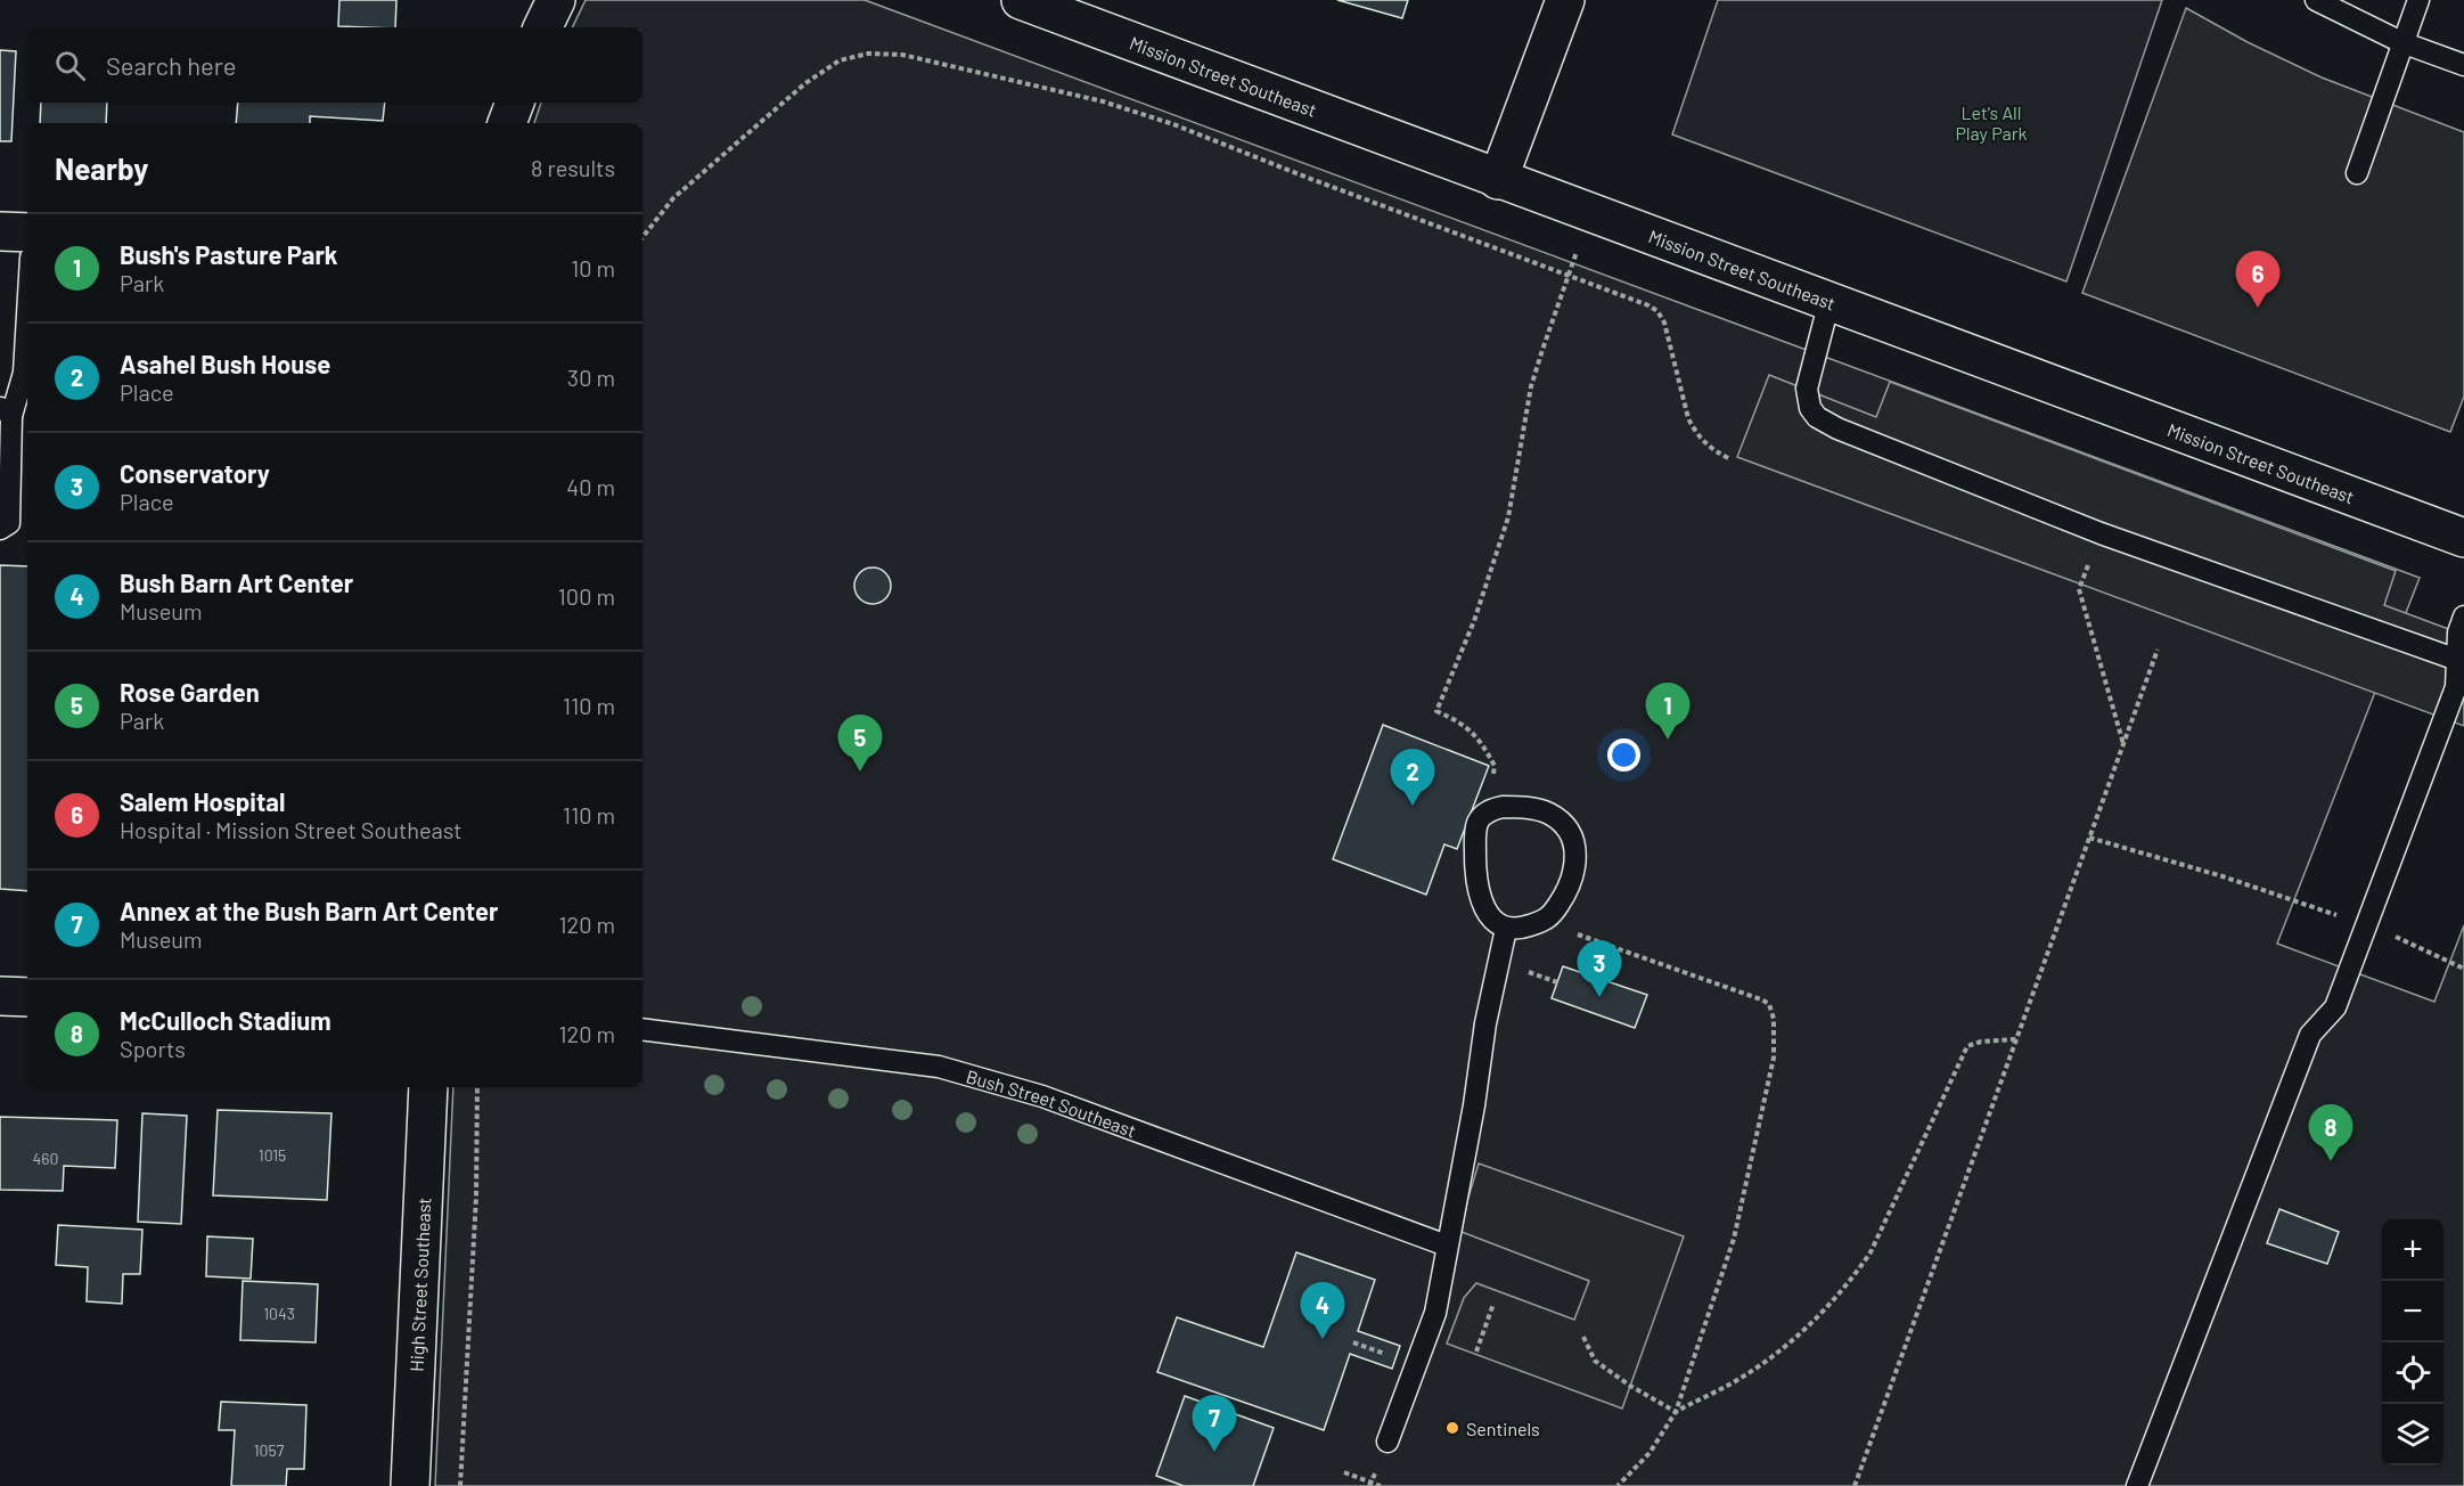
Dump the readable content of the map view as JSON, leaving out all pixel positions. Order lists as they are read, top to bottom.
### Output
{
  "streets": {
    "main road": ["Mission Street Southeast", "High Street Southeast"],
    "lane": ["Bush Street Southeast"]
  },
  "parks": ["Let's All Play Park"],
  "places": ["Sentinels"],
  "house_numbers": [
    "1015",
    "460",
    "1043",
    "1057"
  ],
  "page": {
    "search": "Search here",
    "heading": ["Nearby", "8 results"],
    "list": [
      {
        "mark": "1",
        "name": "Bush's Pasture Park",
        "note": "Park",
        "value": "10 m"
      },
      {
        "mark": "2",
        "name": "Asahel Bush House",
        "note": "Place",
        "value": "30 m"
      },
      {
        "mark": "3",
        "name": "Conservatory",
        "note": "Place",
        "value": "40 m"
      },
      {
        "mark": "4",
        "name": "Bush Barn Art Center",
        "note": "Museum",
        "value": "100 m"
      },
      {
        "mark": "5",
        "name": "Rose Garden",
        "note": "Park",
        "value": "110 m"
      },
      {
        "mark": "6",
        "name": "Salem Hospital",
        "note": "Hospital · Mission Street Southeast",
        "value": "110 m"
      },
      {
        "mark": "7",
        "name": "Annex at the Bush Barn Art Center",
        "note": "Museum",
        "value": "120 m"
      },
      {
        "mark": "8",
        "name": "McCulloch Stadium",
        "note": "Sports",
        "value": "120 m"
      }
    ],
    "pins": [
      "6",
      "1",
      "5",
      "2",
      "3",
      "8",
      "4",
      "7"
    ],
    "map_buttons": ["+", "−"]
  }
}
